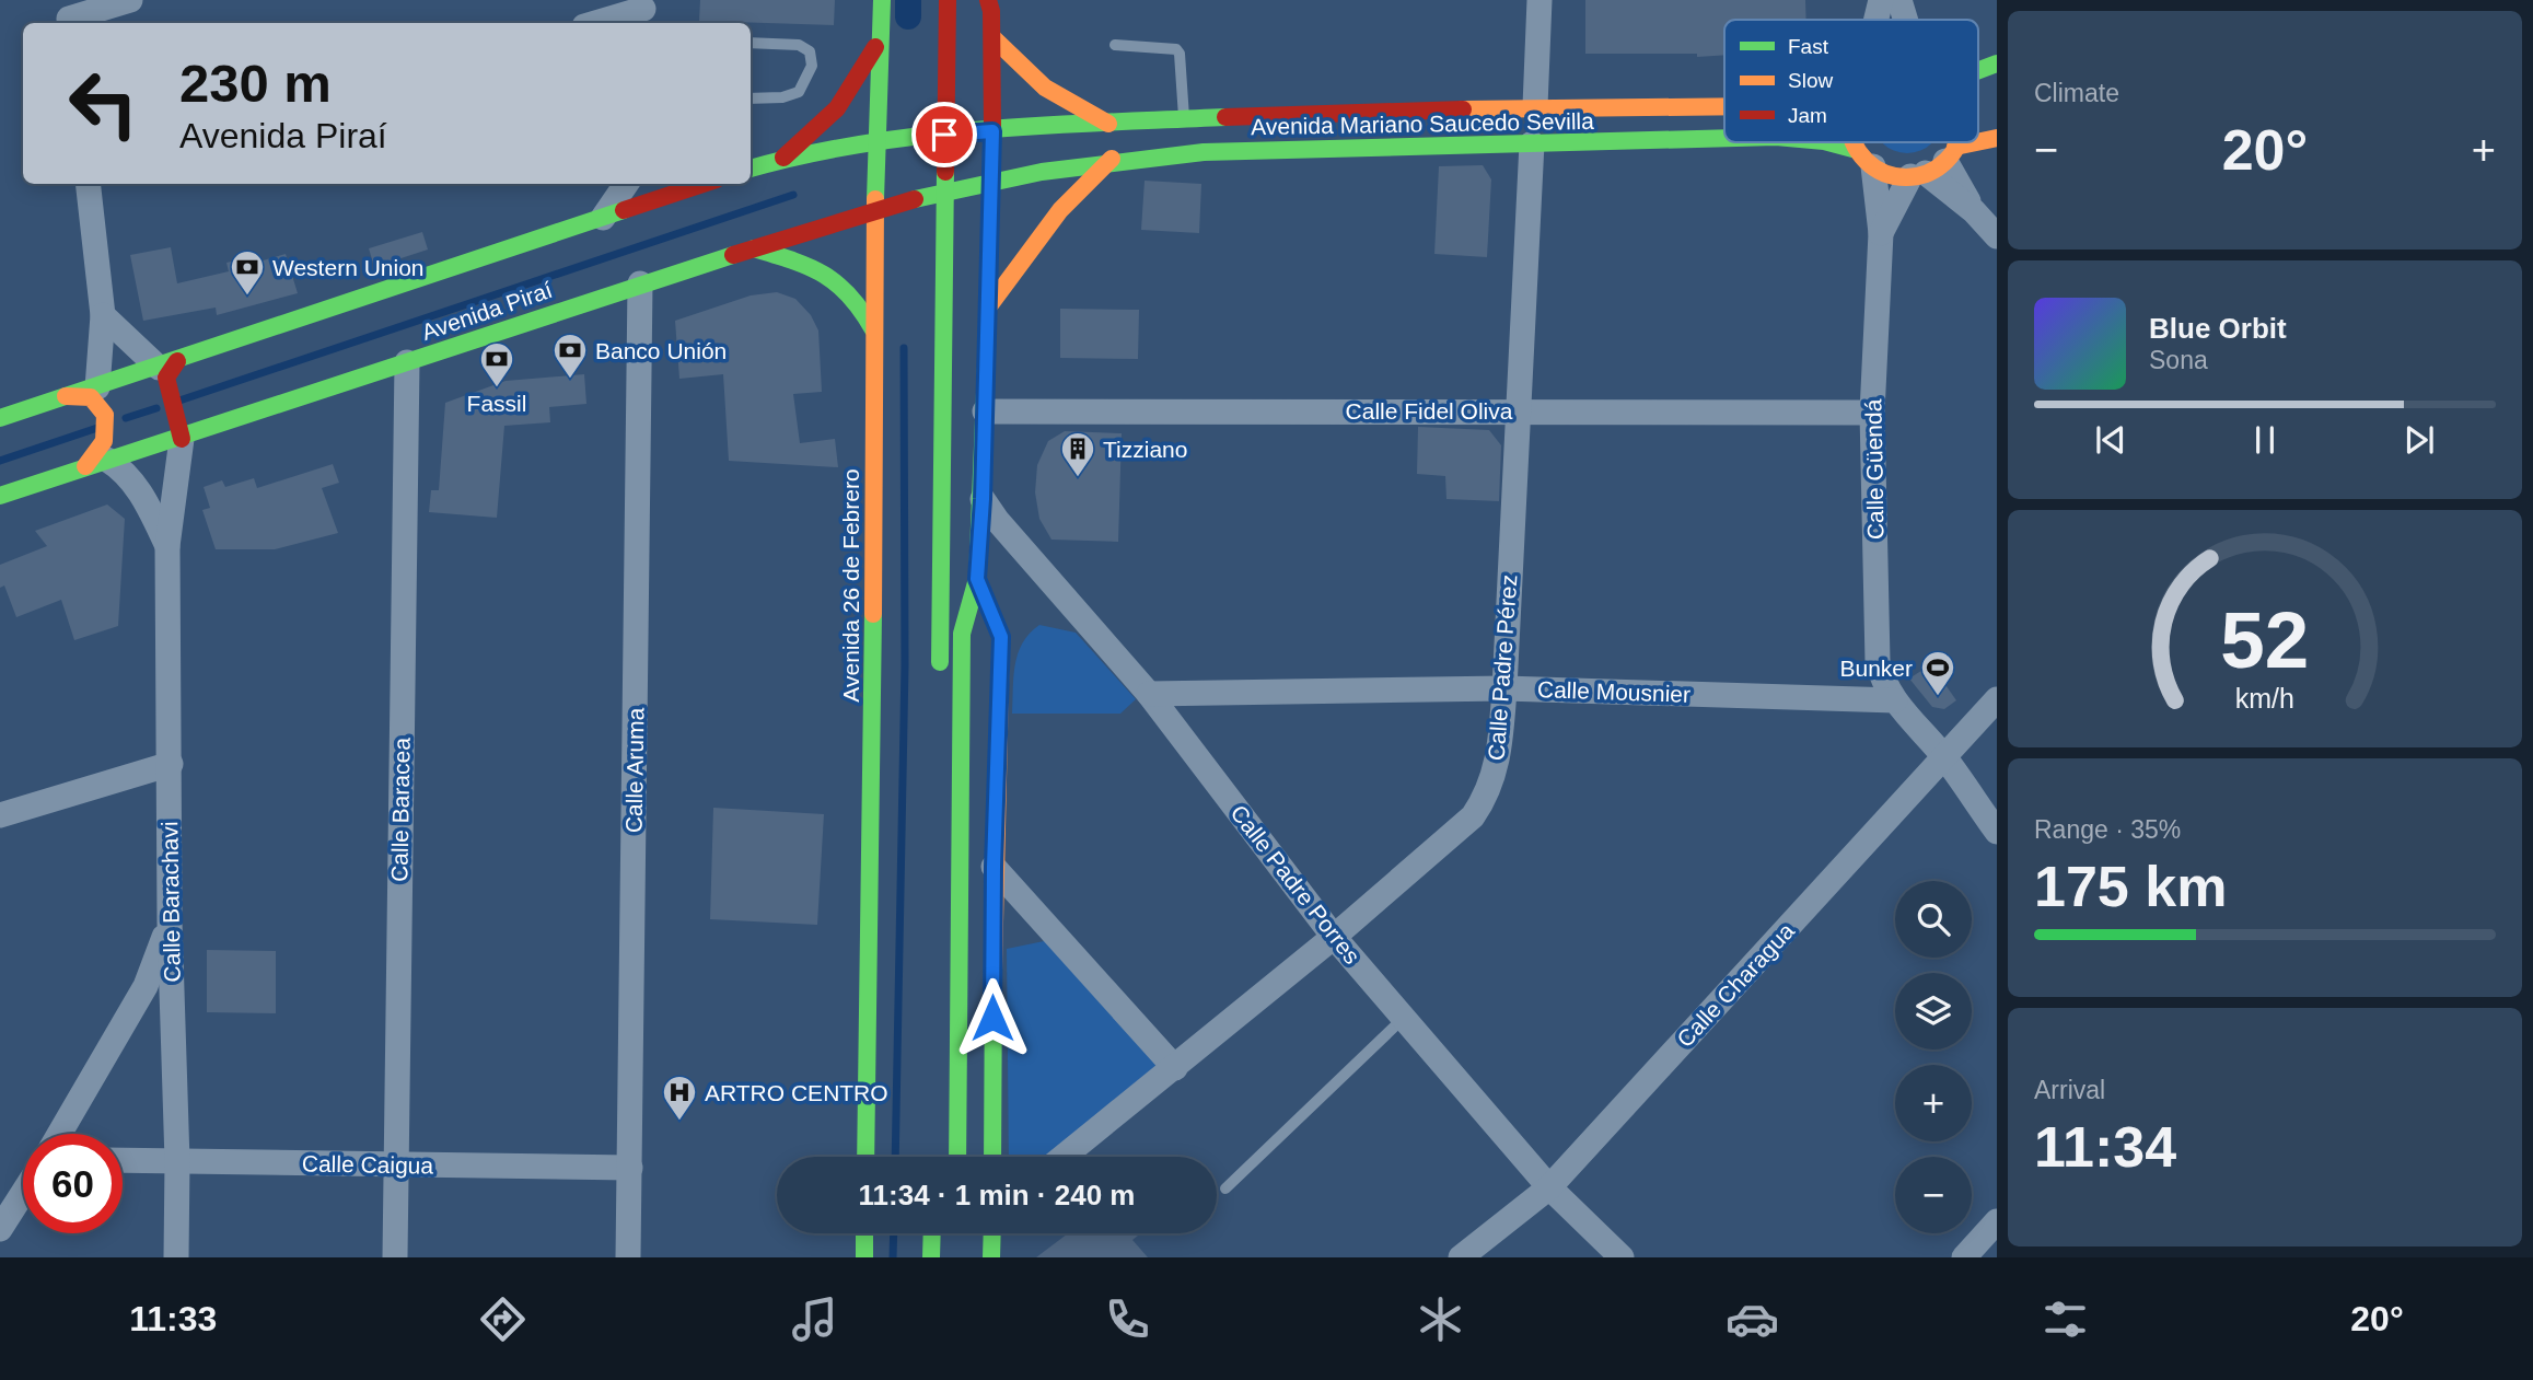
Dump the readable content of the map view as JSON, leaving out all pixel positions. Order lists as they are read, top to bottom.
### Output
{
  "streets": {
    "main road": ["Avenida Mariano Saucedo Sevilla", "Avenida Piraí", "Avenida 26 de Febrero"],
    "street": [
      "Calle Fidel Oliva",
      "Calle Güendá",
      "Calle Padre Pérez",
      "Calle Mousnier",
      "Calle Aruma",
      "Calle Baracea",
      "Calle Padre Porres",
      "Calle Barachavi",
      "Calle Charagua",
      "Calle Caigua"
    ]
  },
  "crossings": [
    ["Avenida Mariano Saucedo Sevilla", "Avenida Piraí"],
    ["Avenida Mariano Saucedo Sevilla", "Calle Güendá"],
    ["Avenida Mariano Saucedo Sevilla", "Calle Padre Pérez"],
    ["Avenida Piraí", "Avenida 26 de Febrero"],
    ["Avenida Piraí", "Calle Aruma"],
    ["Avenida Piraí", "Calle Baracea"],
    ["Avenida Piraí", "Calle Barachavi"],
    ["Calle Fidel Oliva", "Calle Güendá"],
    ["Calle Fidel Oliva", "Calle Padre Pérez"],
    ["Calle Güendá", "Calle Mousnier"],
    ["Calle Güendá", "Calle Charagua"],
    ["Calle Padre Pérez", "Calle Mousnier"],
    ["Calle Padre Pérez", "Calle Padre Porres"],
    ["Calle Mousnier", "Calle Padre Porres"],
    ["Calle Aruma", "Calle Caigua"],
    ["Calle Baracea", "Calle Caigua"],
    ["Calle Padre Porres", "Calle Charagua"],
    ["Calle Barachavi", "Calle Caigua"]
  ],
  "places": {
    "bank": ["Western Union", "Banco Unión", "Fassil"],
    "building": ["Tizziano"],
    "sports": ["Bunker"],
    "hospital": ["ARTRO CENTRO"]
  },
  "legend": ["Fast", "Slow", "Jam"],
  "page": {
    "tile": [
      "Climate",
      ["Range · 35%", "175 km"],
      ["Arrival", "11:34"]
    ],
    "turn": ["230 m", "Avenida Piraí"],
    "heat": ["−", "20°", "+"],
    "song": ["Blue Orbit", "Sona"],
    "map_buttons": ["+", "−"],
    "limit": "60",
    "trip": "11:34 · 1 min · 240 m",
    "tabs": ["11:33", "20°"],
    "gauge": ["52", "km/h"]
  }
}
